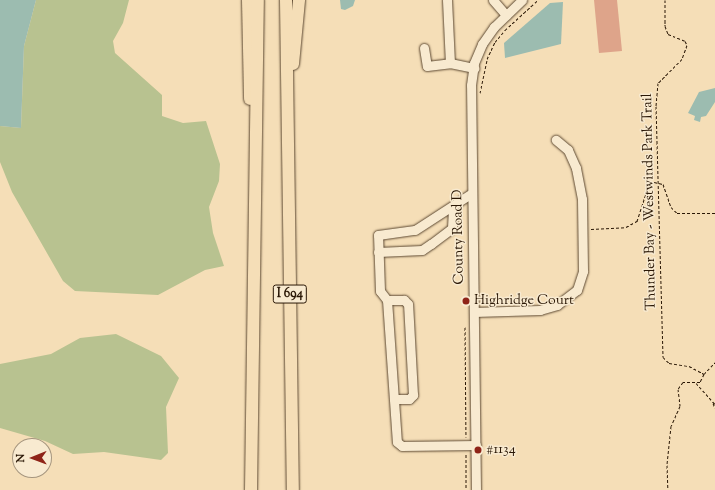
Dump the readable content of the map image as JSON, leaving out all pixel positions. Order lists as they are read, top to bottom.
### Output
{
  "streets": {
    "highway": ["I 694"],
    "street": ["County Road D"],
    "path": ["Thunder Bay - Westwinds Park Trail"]
  },
  "places": ["Highridge Court", "#1134"],
  "north": "left"
}
